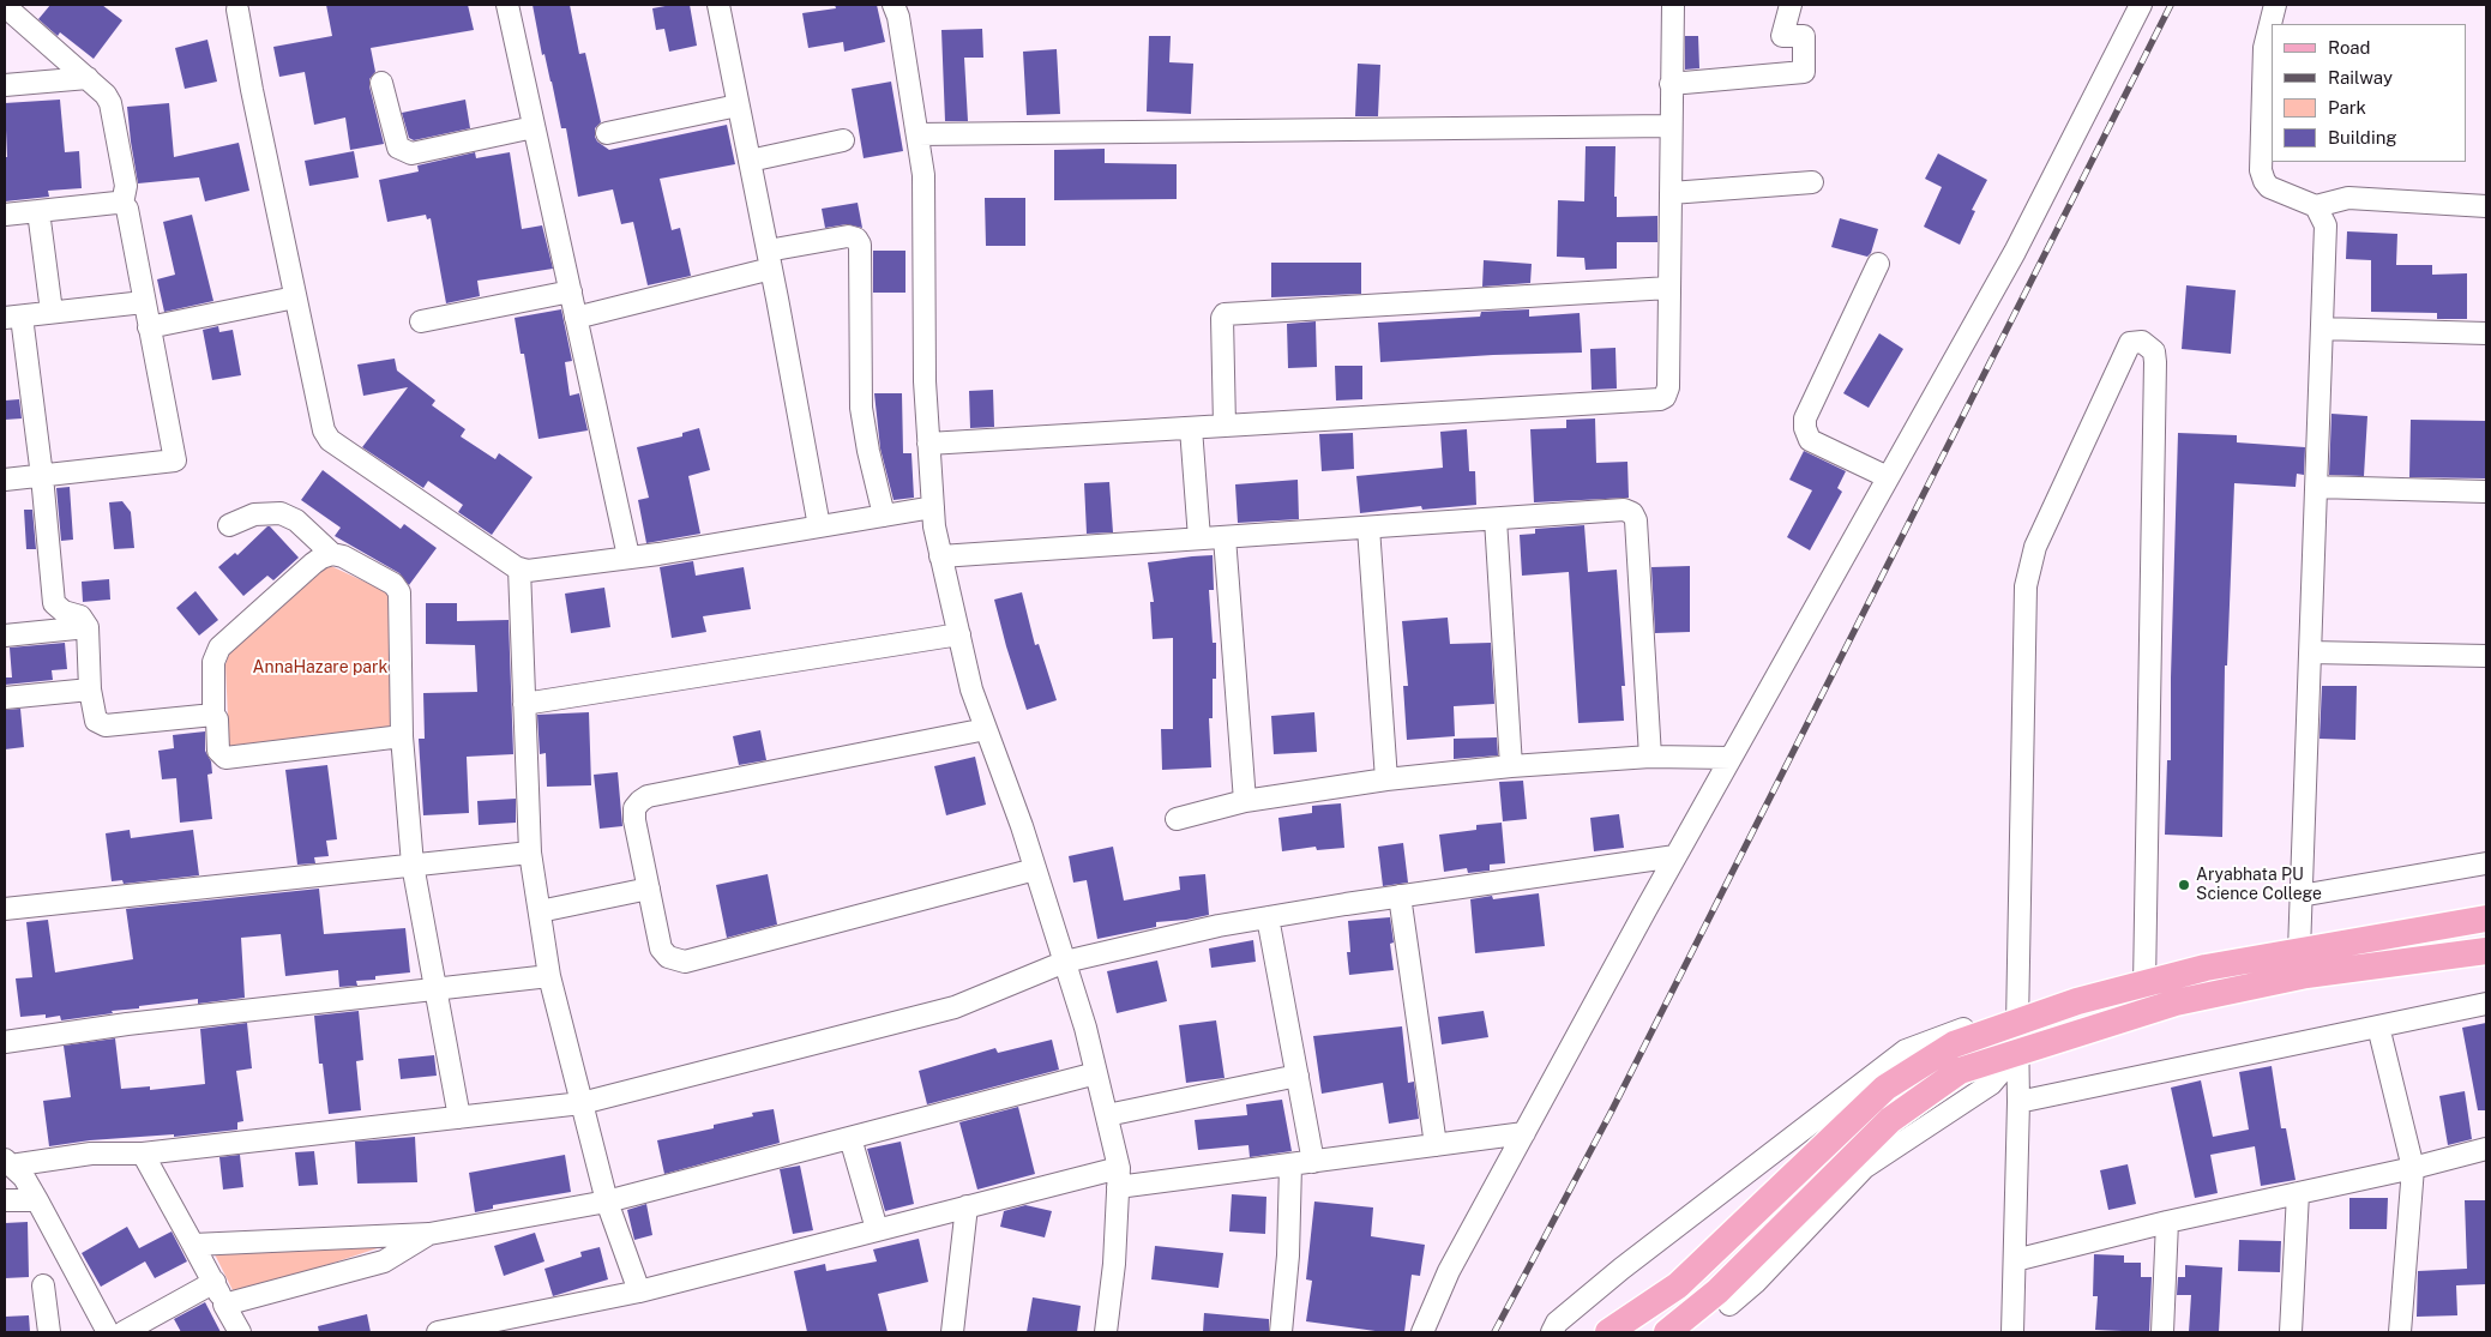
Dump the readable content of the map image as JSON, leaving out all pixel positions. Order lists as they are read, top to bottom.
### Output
{
  "parks": ["AnnaHazare park"],
  "places": ["Aryabhata PU Science College"],
  "legend": [
    "Road",
    "Railway",
    "Park",
    "Building"
  ]
}
